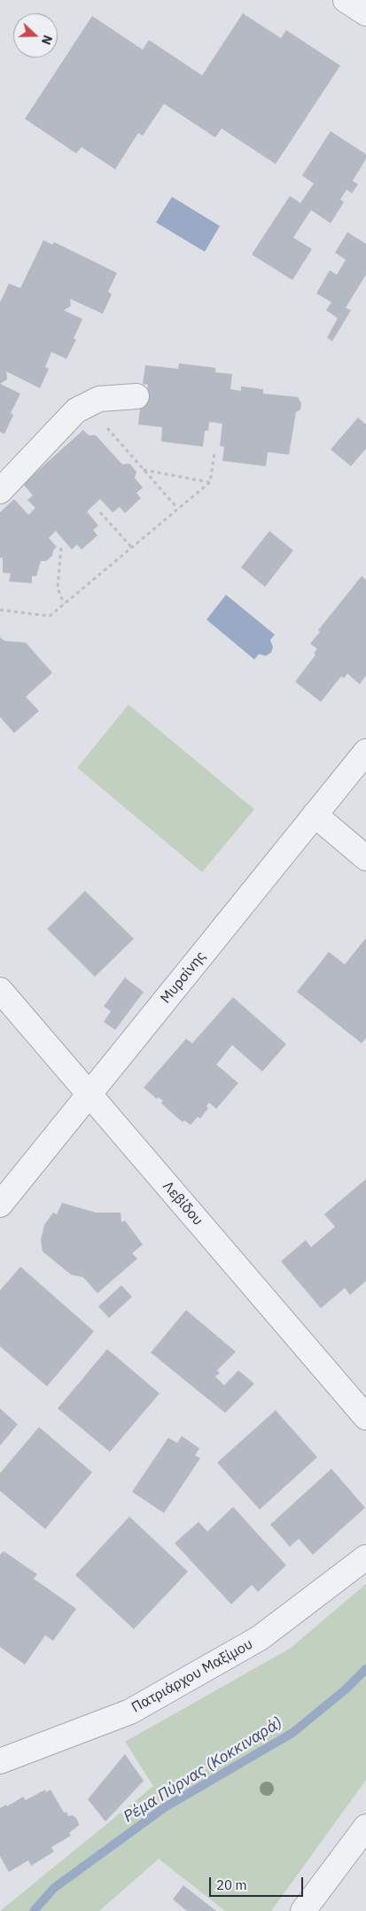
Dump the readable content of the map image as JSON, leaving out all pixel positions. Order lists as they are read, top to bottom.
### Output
{
  "streets": {
    "street": ["Μυρσίνης", "Λεβίδου", "Πατριάρχου Μαξίμου"]
  },
  "crossings": [
    ["Μυρσίνης", "Λεβίδου"]
  ],
  "water": ["Ρέμα Πύρνας (Κοκκιναρά)"],
  "scale_bar": "20 m",
  "north": "right"
}
